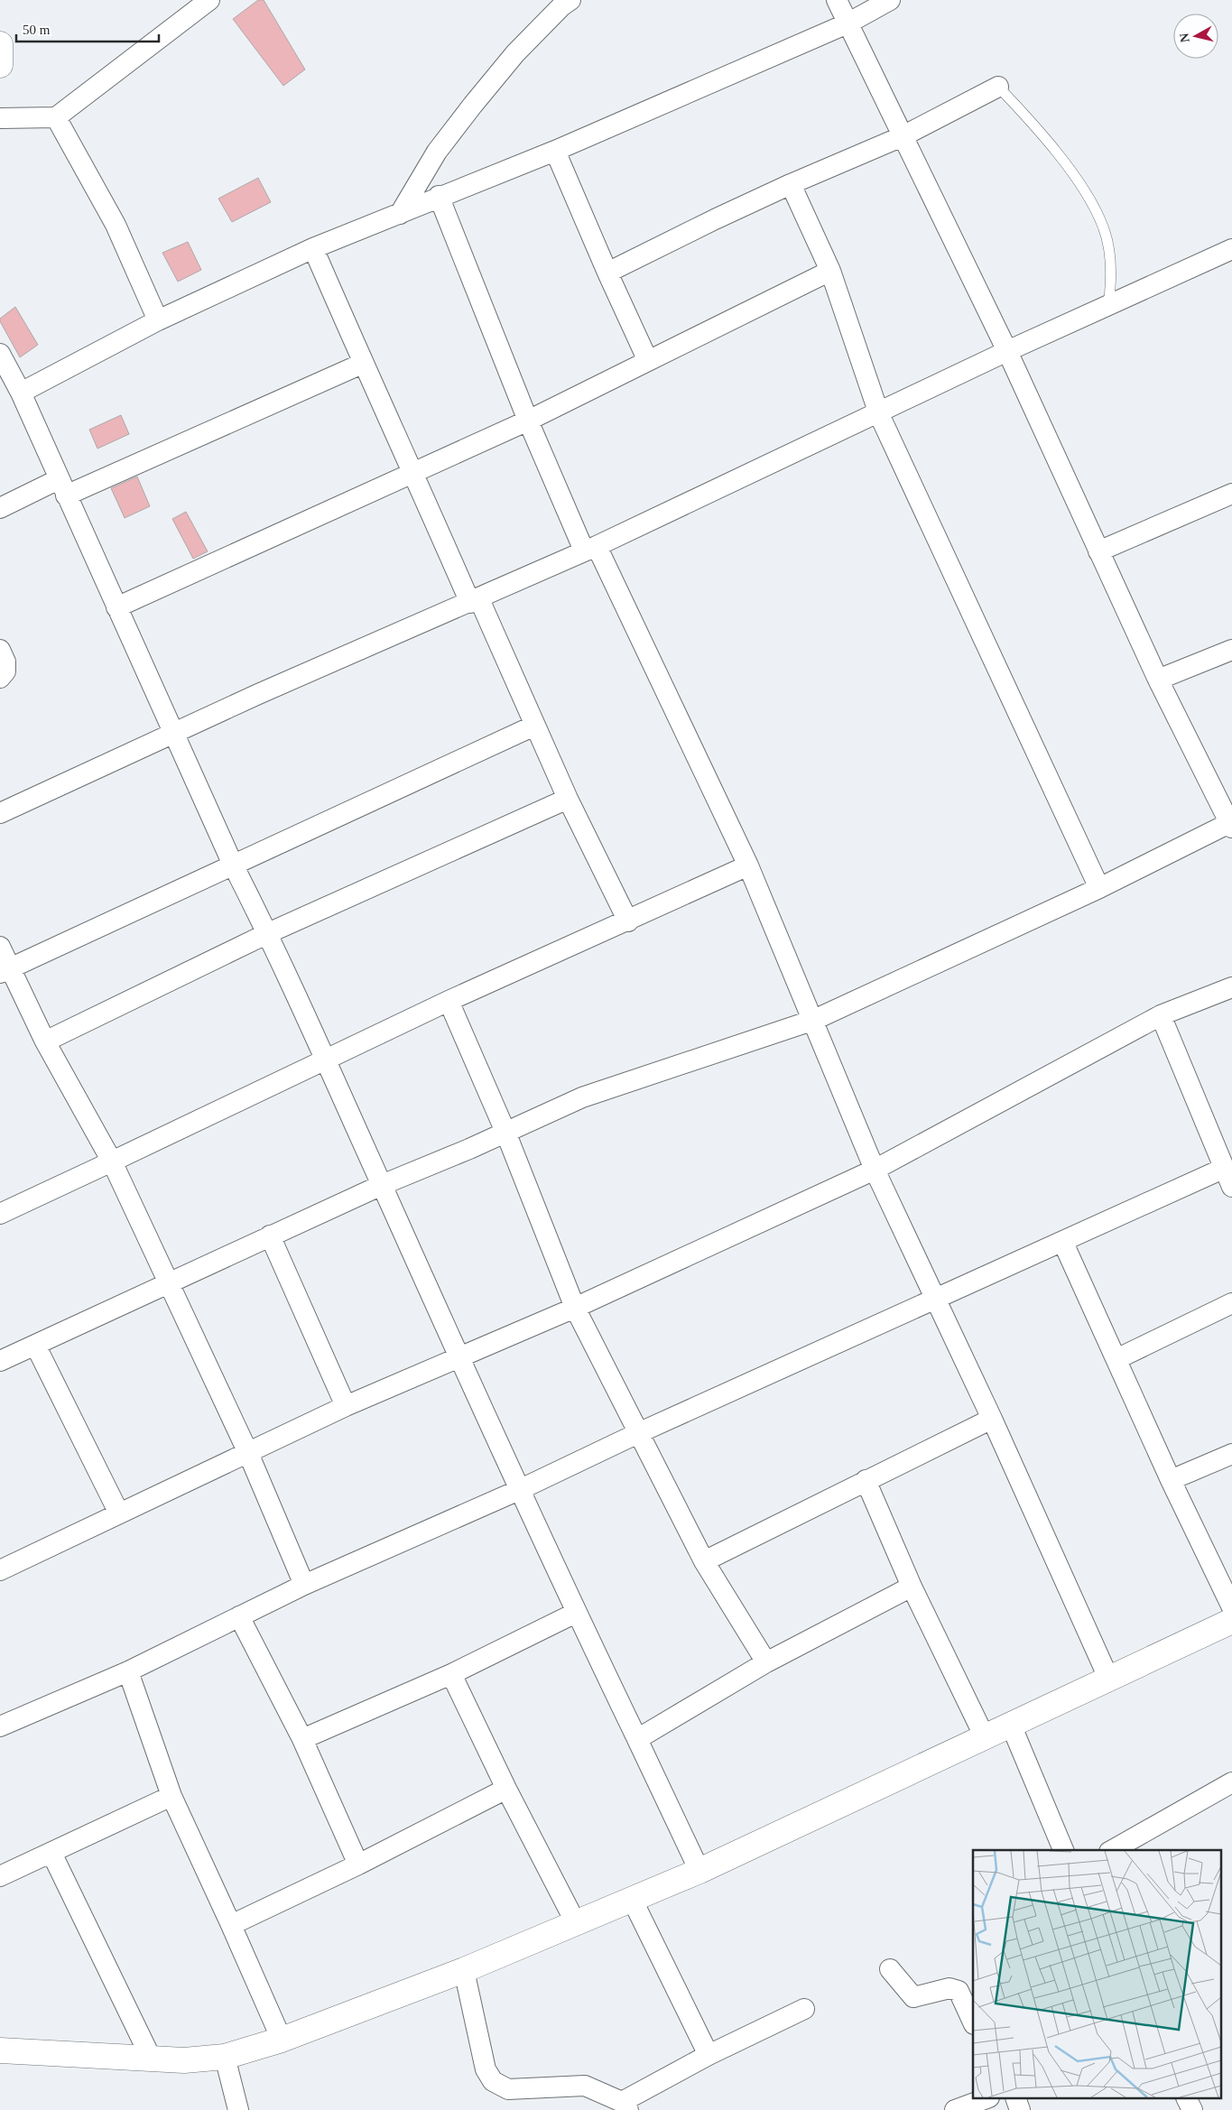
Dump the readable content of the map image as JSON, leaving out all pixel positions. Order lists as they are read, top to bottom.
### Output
{
  "scale_bar": "50 m",
  "north": "left"
}
